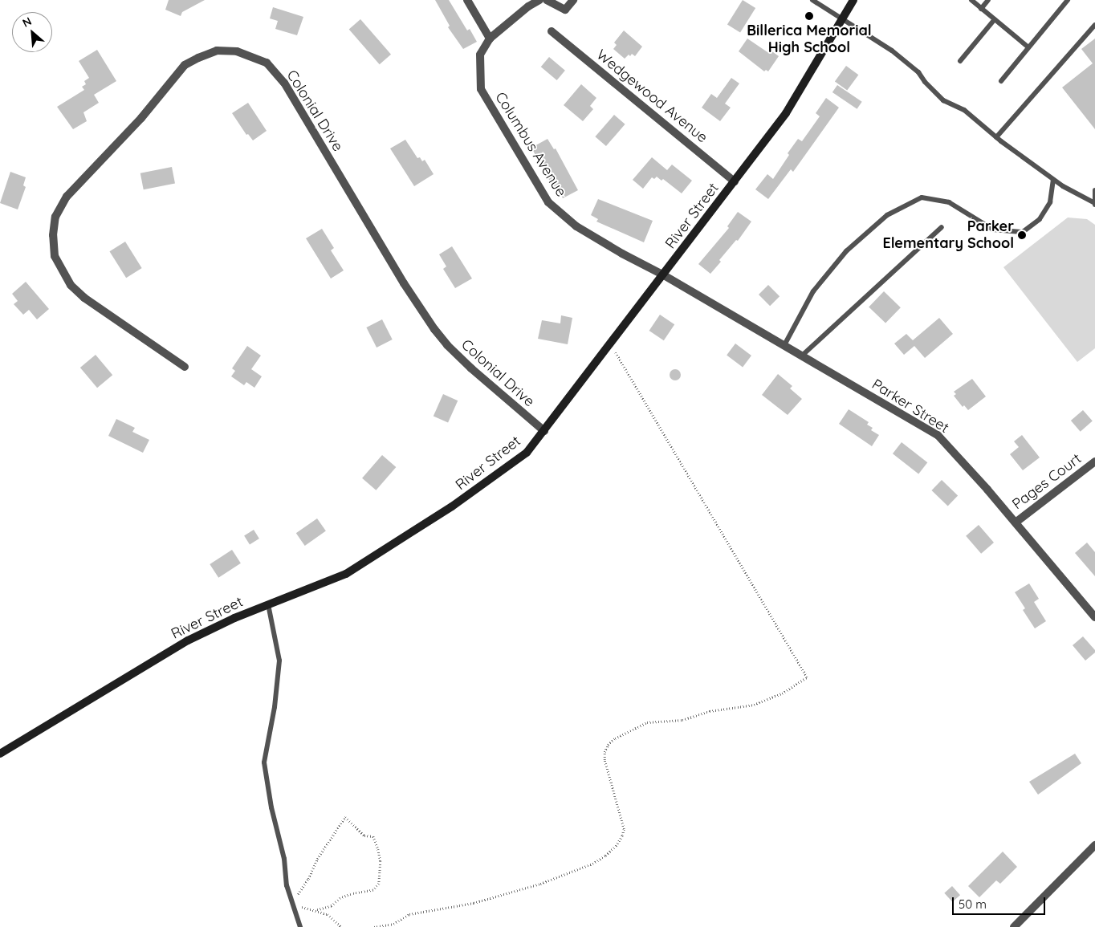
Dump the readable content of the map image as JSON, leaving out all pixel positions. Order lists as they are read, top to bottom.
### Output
{
  "streets": {
    "main road": ["River Street"],
    "street": [
      "Wedgewood Avenue",
      "Colonial Drive",
      "Columbus Avenue",
      "Parker Street",
      "Pages Court"
    ]
  },
  "crossings": [
    ["Wedgewood Avenue", "River Street"],
    ["Colonial Drive", "River Street"],
    ["Columbus Avenue", "River Street"],
    ["Columbus Avenue", "Parker Street"],
    ["River Street", "Parker Street"],
    ["Parker Street", "Pages Court"]
  ],
  "places": ["Billerica Memorial High School", "Parker Elementary School"],
  "scale_bar": "50 m",
  "north": "top left"
}
